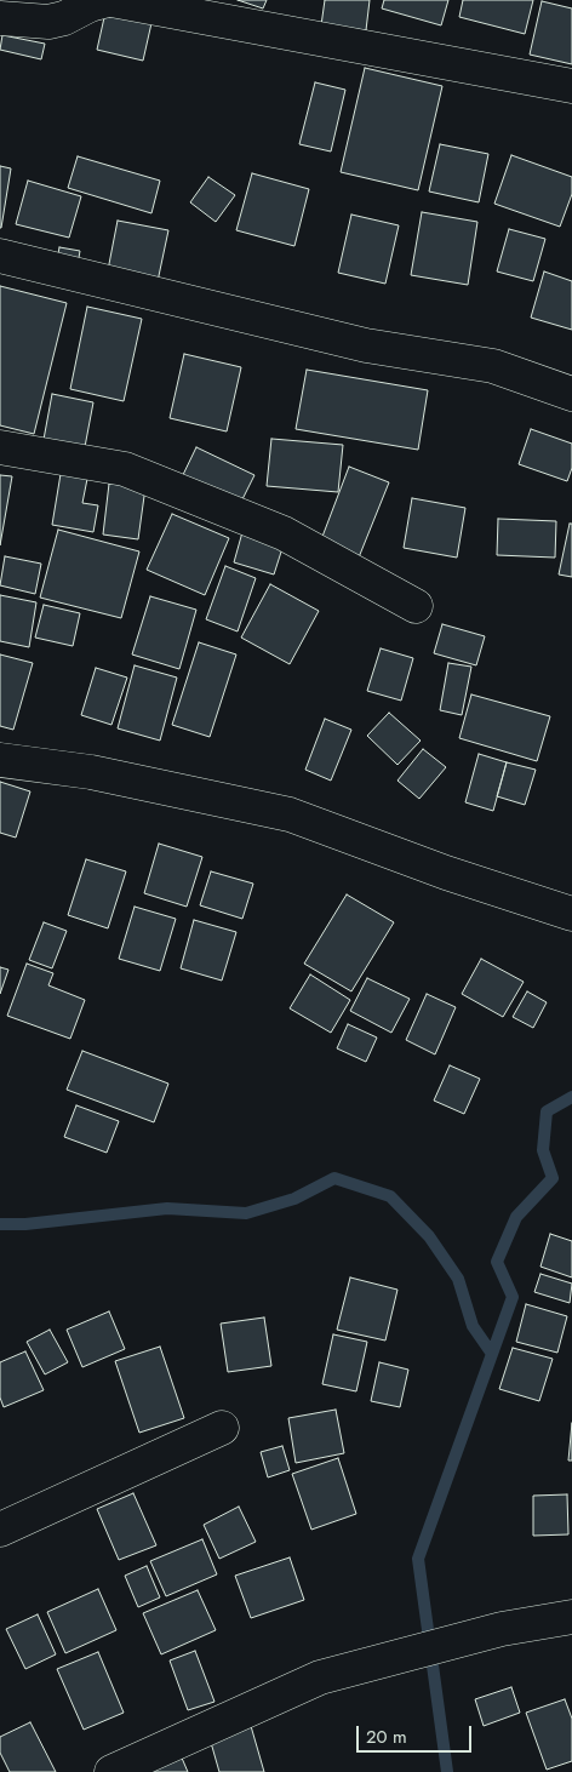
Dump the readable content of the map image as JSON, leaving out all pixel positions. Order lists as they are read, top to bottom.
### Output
{
  "scale_bar": "20 m"
}
